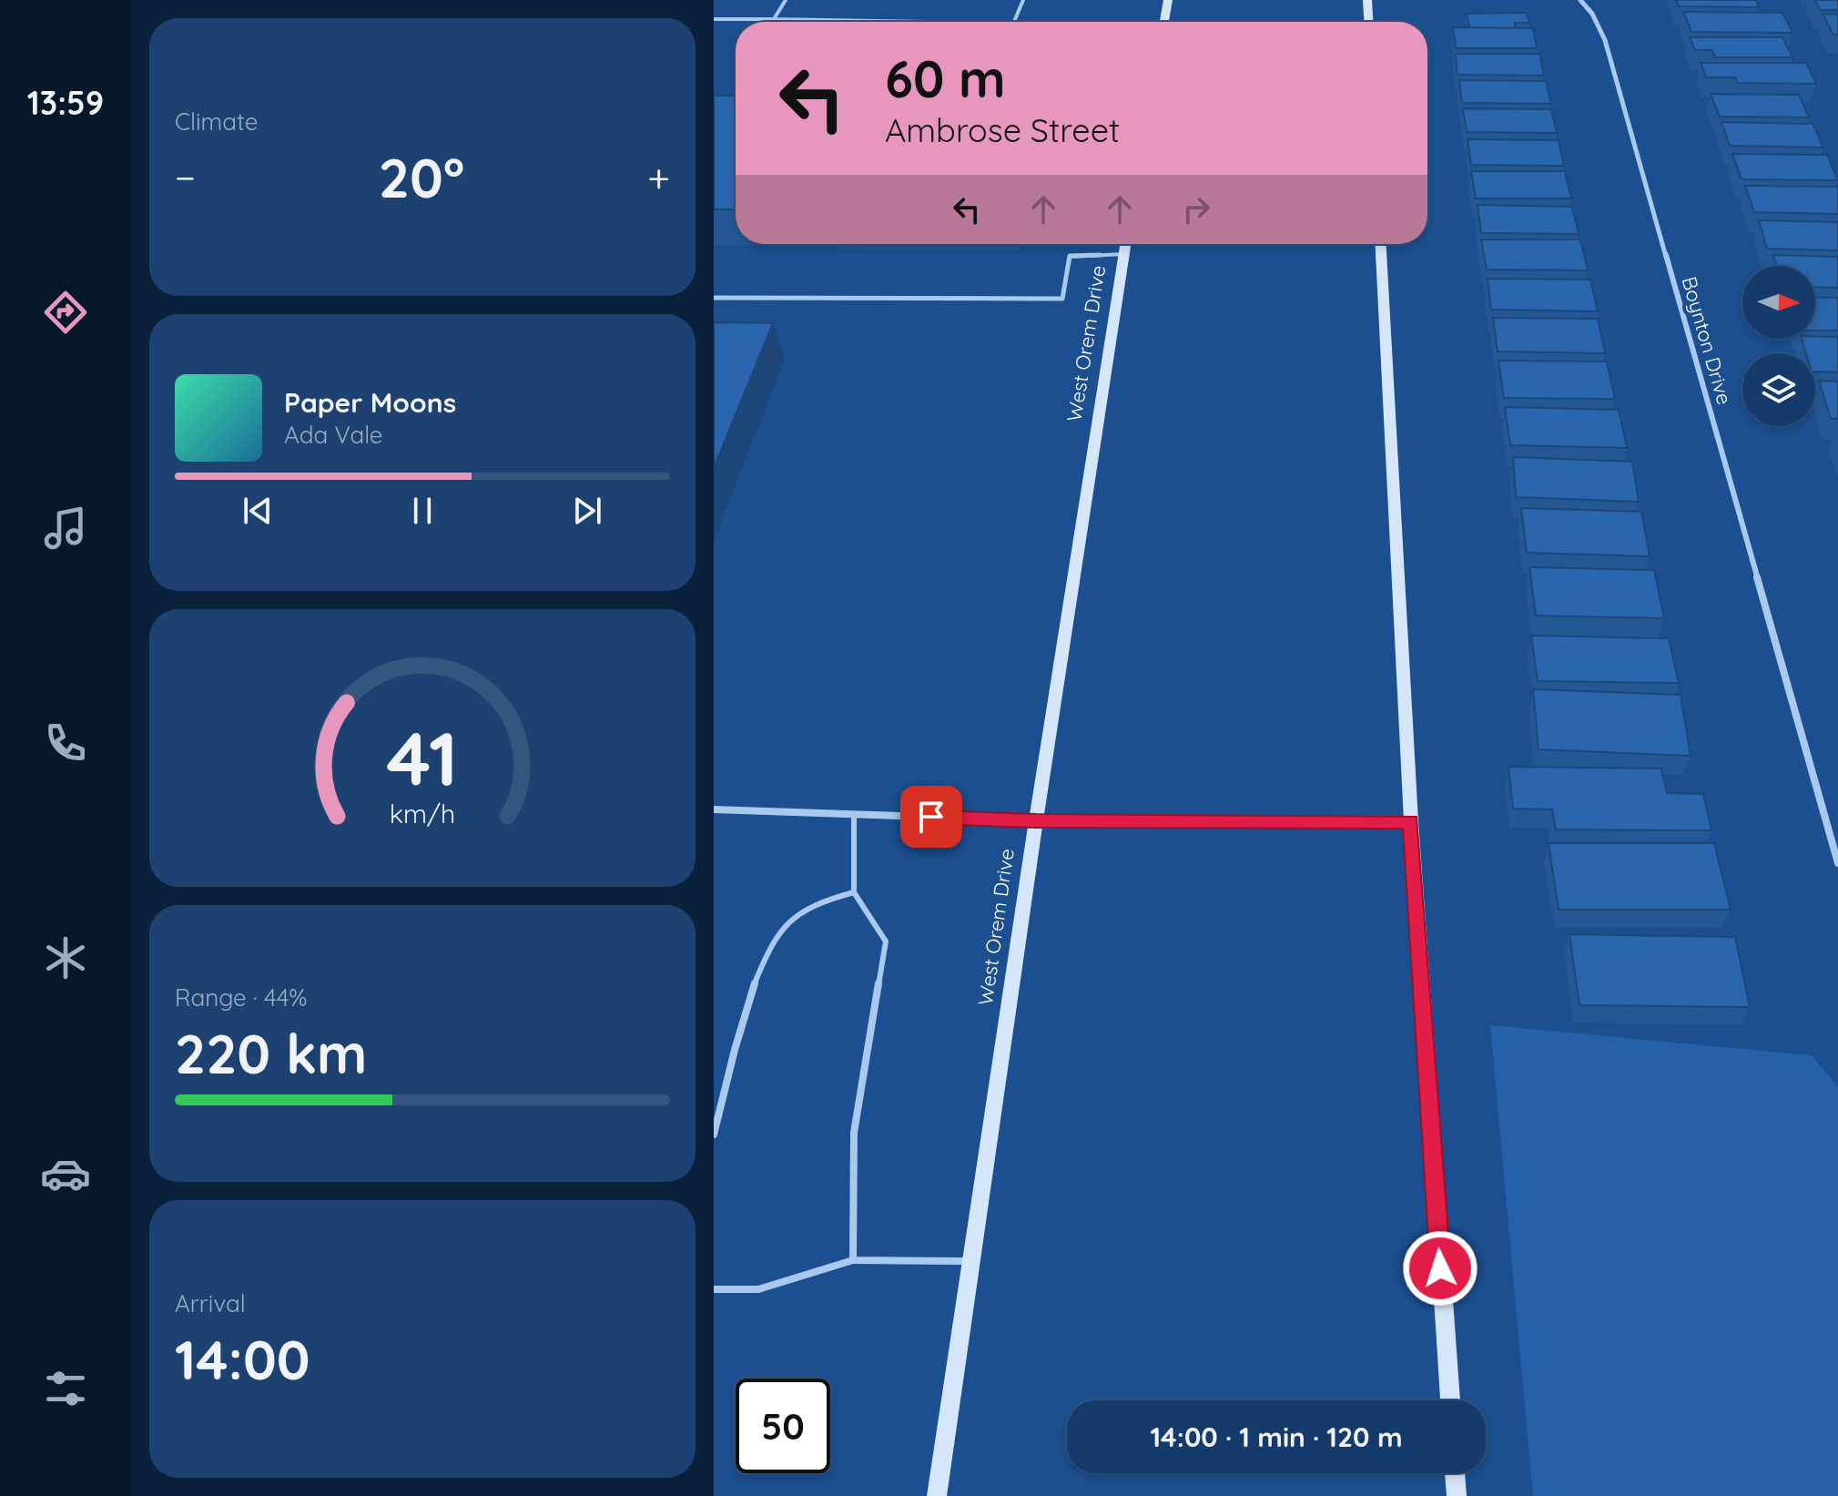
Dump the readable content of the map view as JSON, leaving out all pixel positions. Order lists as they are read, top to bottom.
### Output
{
  "streets": {
    "main road": ["West Orem Drive"],
    "street": ["Boynton Drive"]
  },
  "north": "right",
  "page": {
    "tabs": "13:59",
    "tile": [
      "Climate",
      ["Range · 44%", "220 km"],
      ["Arrival", "14:00"]
    ],
    "turn": ["60 m", "Ambrose Street"],
    "heat": ["−", "20°", "+"],
    "song": ["Paper Moons", "Ada Vale"],
    "limit": "50",
    "trip": "14:00 · 1 min · 120 m",
    "gauge": ["41", "km/h"]
  }
}
